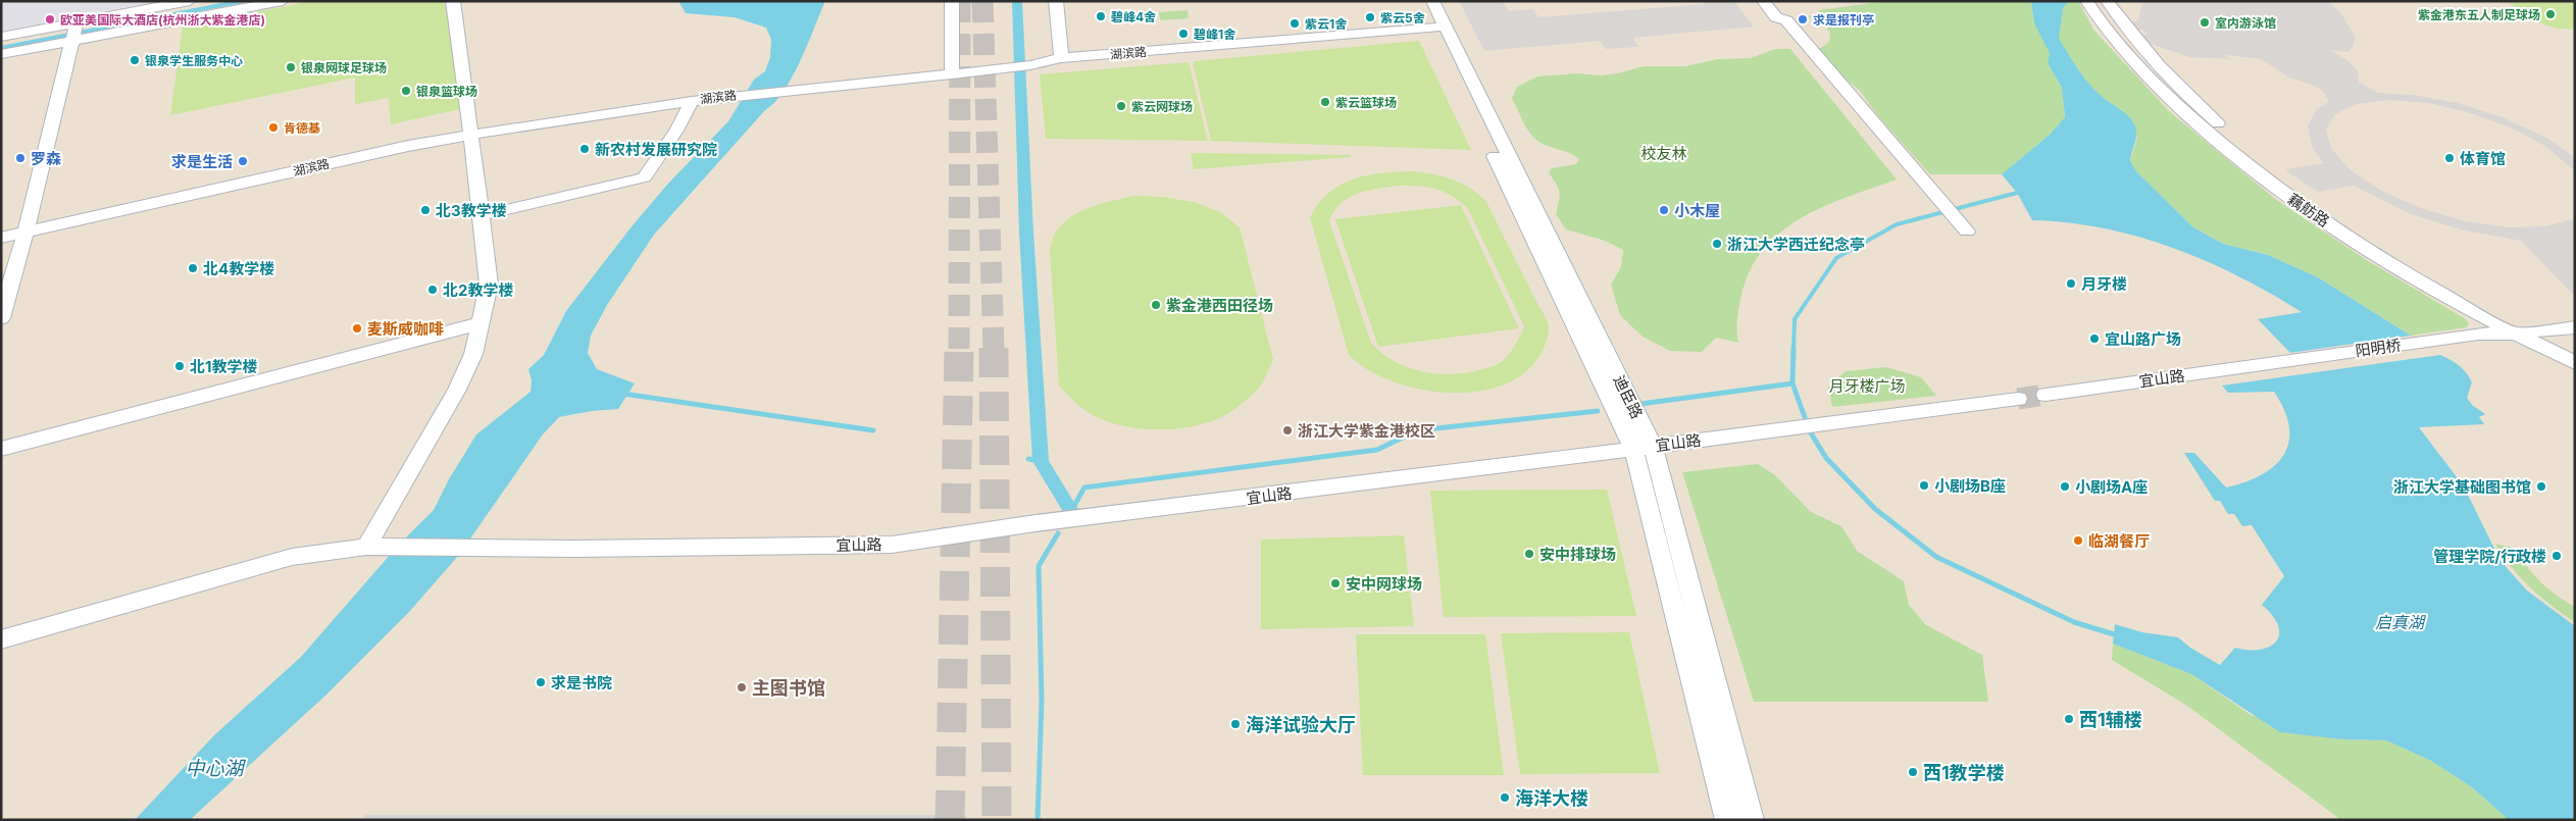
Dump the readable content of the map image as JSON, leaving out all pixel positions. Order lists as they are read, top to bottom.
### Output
{
  "streets": {
    "street": [
      "湖滨路",
      "藕舫路",
      "阳明桥",
      "宜山路",
      "迪臣路"
    ]
  },
  "crossings": [
    ["湖滨路", "迪臣路"],
    ["藕舫路", "阳明桥"],
    ["阳明桥", "宜山路"],
    ["宜山路", "迪臣路"]
  ],
  "water": ["启真湖", "中心湖"],
  "parks": ["校友林", "月牙楼广场"],
  "places": [
    "紫金港东五人制足球场",
    "碧峰4舍",
    "紫云5舍",
    "欧亚美国际大酒店(杭州浙大紫金港店)",
    "求是报刊亭",
    "室内游泳馆",
    "紫云1舍",
    "碧峰1舍",
    "银泉学生服务中心",
    "银泉网球足球场",
    "银泉篮球场",
    "紫云篮球场",
    "紫云网球场",
    "肯德基",
    "新农村发展研究院",
    "罗森",
    "体育馆",
    "求是生活",
    "北3教学楼",
    "小木屋",
    "浙江大学西迁纪念亭",
    "北4教学楼",
    "月牙楼",
    "北2教学楼",
    "紫金港西田径场",
    "麦斯威咖啡",
    "宜山路广场",
    "北1教学楼",
    "浙江大学紫金港校区",
    "小剧场B座",
    "小剧场A座",
    "浙江大学基础图书馆",
    "临湖餐厅",
    "安中排球场",
    "管理学院/行政楼",
    "安中网球场",
    "求是书院",
    "主图书馆",
    "西1辅楼",
    "海洋试验大厅",
    "西1教学楼",
    "海洋大楼"
  ]
}
